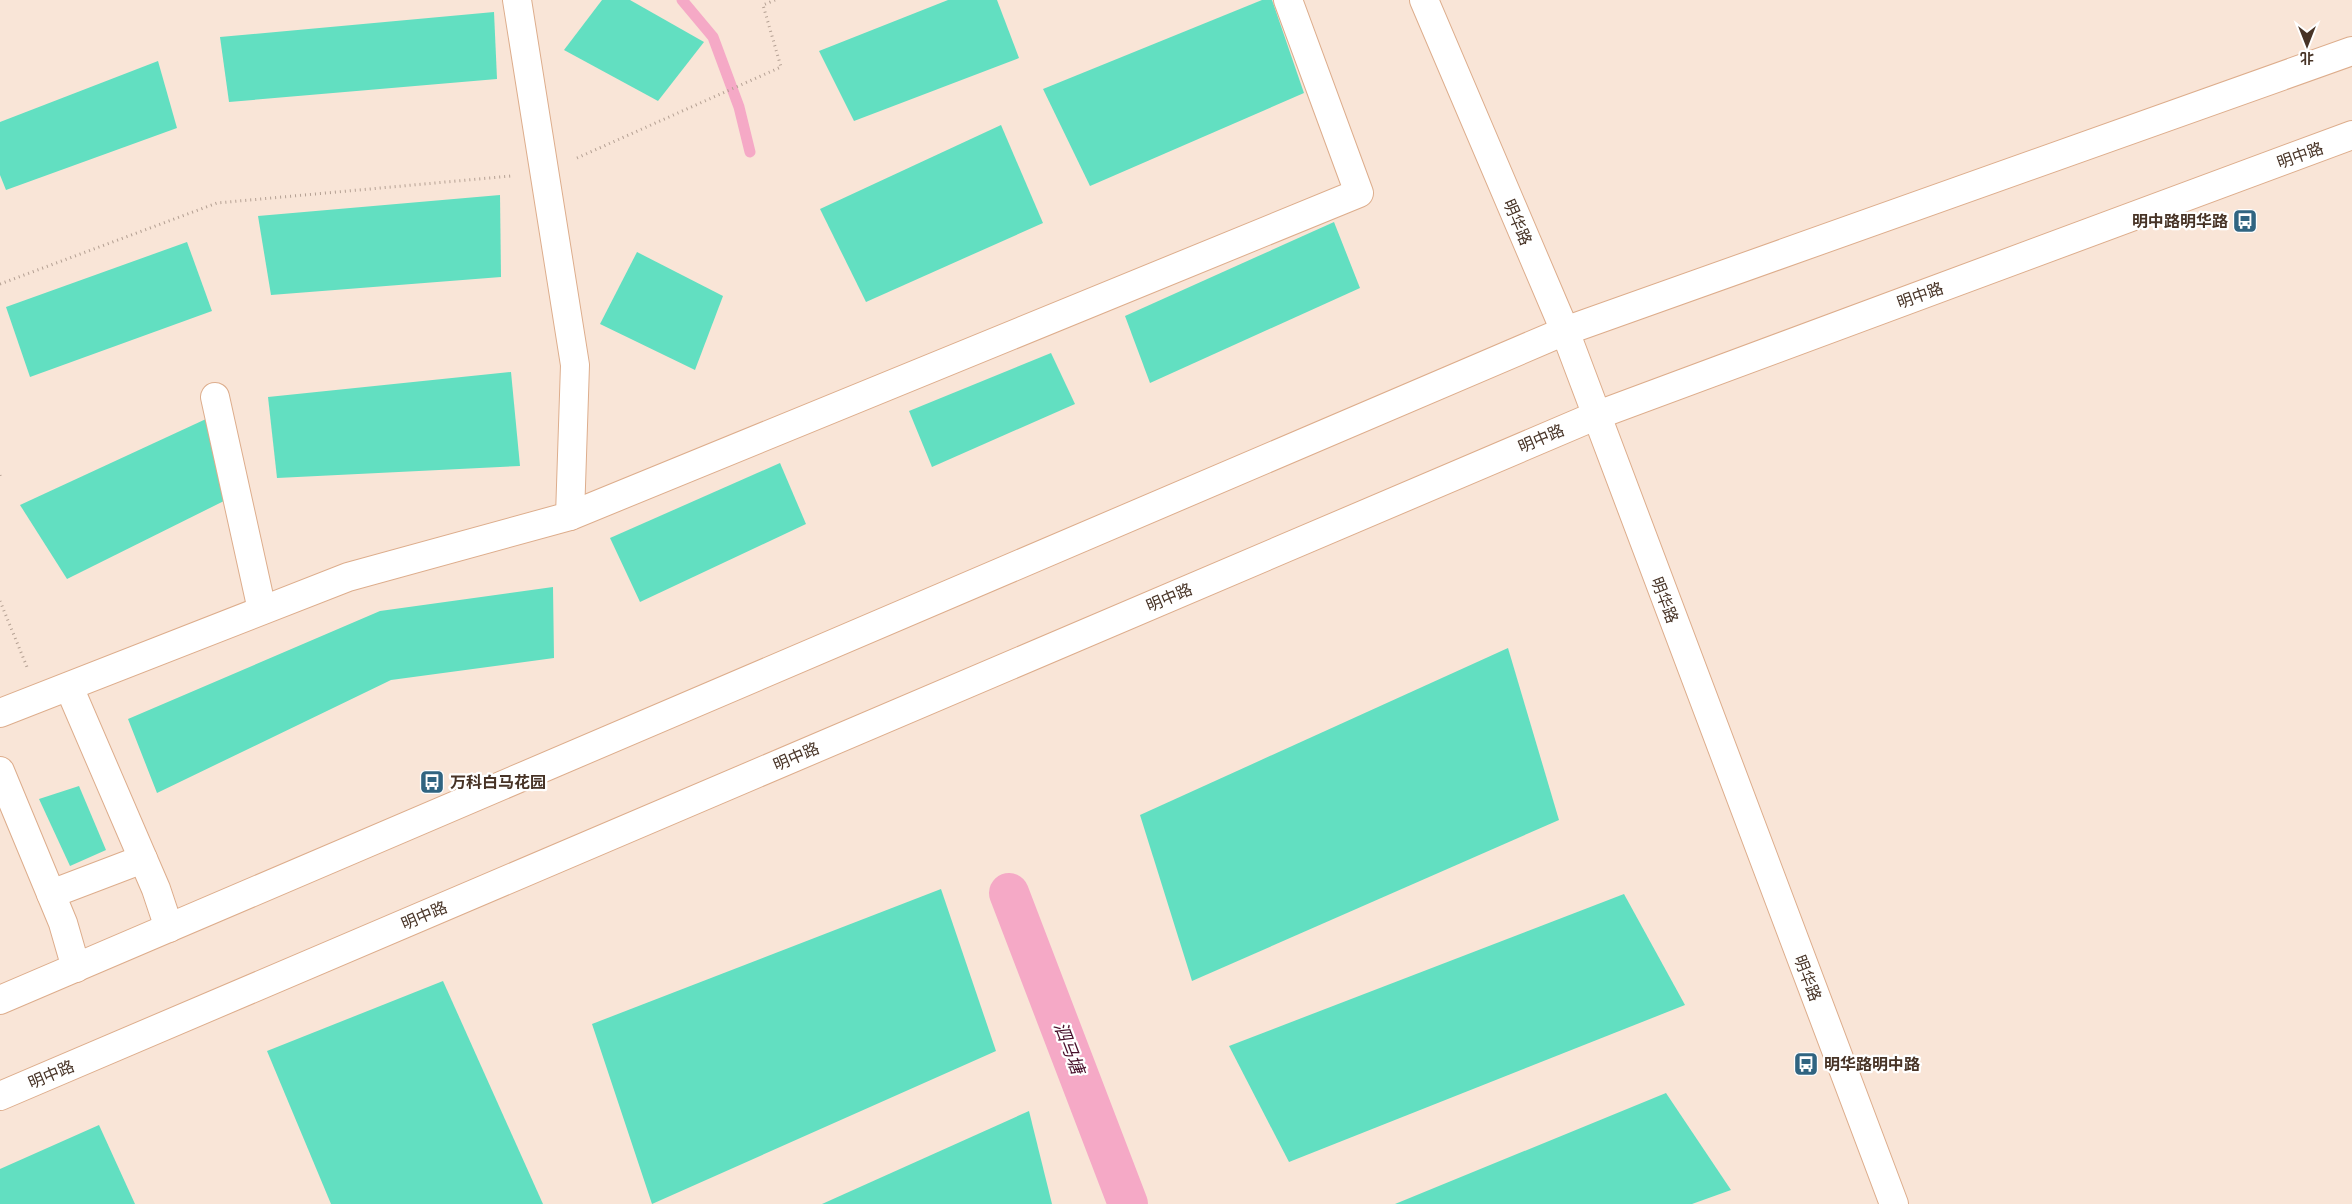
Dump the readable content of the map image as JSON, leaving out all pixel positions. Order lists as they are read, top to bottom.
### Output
{
  "streets": {
    "main road": ["明中路", "明华路"]
  },
  "crossings": [
    ["明中路", "明华路"]
  ],
  "water": ["泗马塘"],
  "places": {
    "bus stop": ["明中路明华路", "万科白马花园", "明华路明中路"]
  },
  "north": "bottom"
}
